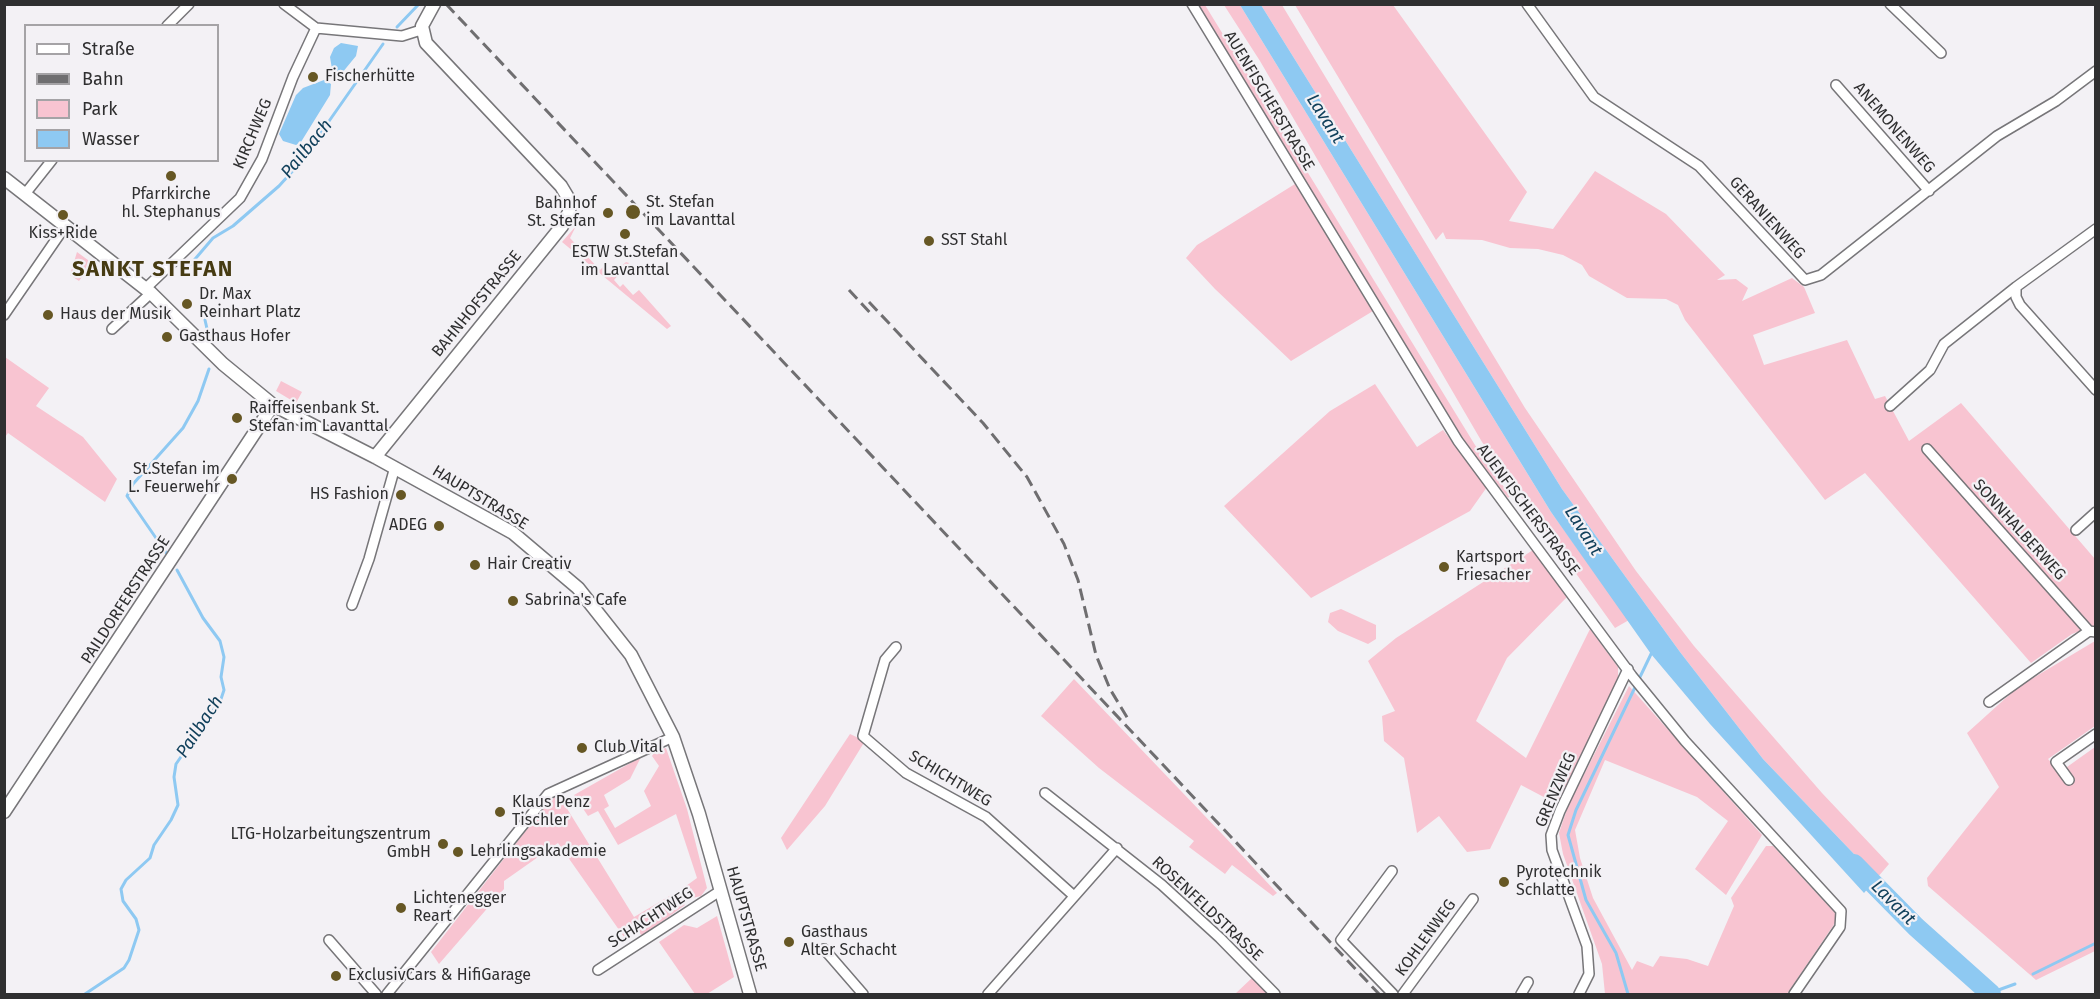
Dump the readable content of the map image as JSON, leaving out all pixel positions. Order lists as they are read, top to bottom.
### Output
{
  "streets": {
    "main road": ["BAHNHOFSTRASSE", "HAUPTSTRASSE", "PAILDORFERSTRASSE"],
    "street": [
      "AUENFISCHERSTRASSE",
      "ANEMONENWEG",
      "KIRCHWEG",
      "GERANIENWEG",
      "SONNHALBERWEG",
      "SCHICHTWEG",
      "GRENZWEG",
      "ROSENFELDSTRASSE",
      "SCHACHTWEG",
      "KOHLENWEG"
    ]
  },
  "crossings": [
    ["AUENFISCHERSTRASSE", "GRENZWEG"],
    ["ANEMONENWEG", "GERANIENWEG"],
    ["KIRCHWEG", "HAUPTSTRASSE"],
    ["BAHNHOFSTRASSE", "HAUPTSTRASSE"],
    ["HAUPTSTRASSE", "PAILDORFERSTRASSE"],
    ["HAUPTSTRASSE", "SCHACHTWEG"]
  ],
  "districts": ["SANKT STEFAN"],
  "water": ["Lavant", "Pailbach"],
  "places": [
    "Fischerhütte",
    "Pfarrkirche hl. Stephanus",
    "St. Stefan im Lavanttal",
    "Bahnhof St. Stefan",
    "Kiss+Ride",
    "ESTW St.Stefan im Lavanttal",
    "SST Stahl",
    "Dr. Max Reinhart Platz",
    "Haus der Musik",
    "Gasthaus Hofer",
    "Raiffeisenbank St. Stefan im Lavanttal",
    "St.Stefan im L. Feuerwehr",
    "HS Fashion",
    "ADEG",
    "Hair Creativ",
    "Kartsport Friesacher",
    "Sabrina's Cafe",
    "Club Vital",
    "Klaus Penz Tischler",
    "LTG-Holzarbeitungszentrum GmbH",
    "Lehrlingsakademie",
    "Pyrotechnik Schlatte",
    "Lichtenegger Reart",
    "Gasthaus Alter Schacht",
    "ExclusivCars & HifiGarage"
  ],
  "legend": [
    "Straße",
    "Bahn",
    "Park",
    "Wasser"
  ]
}
